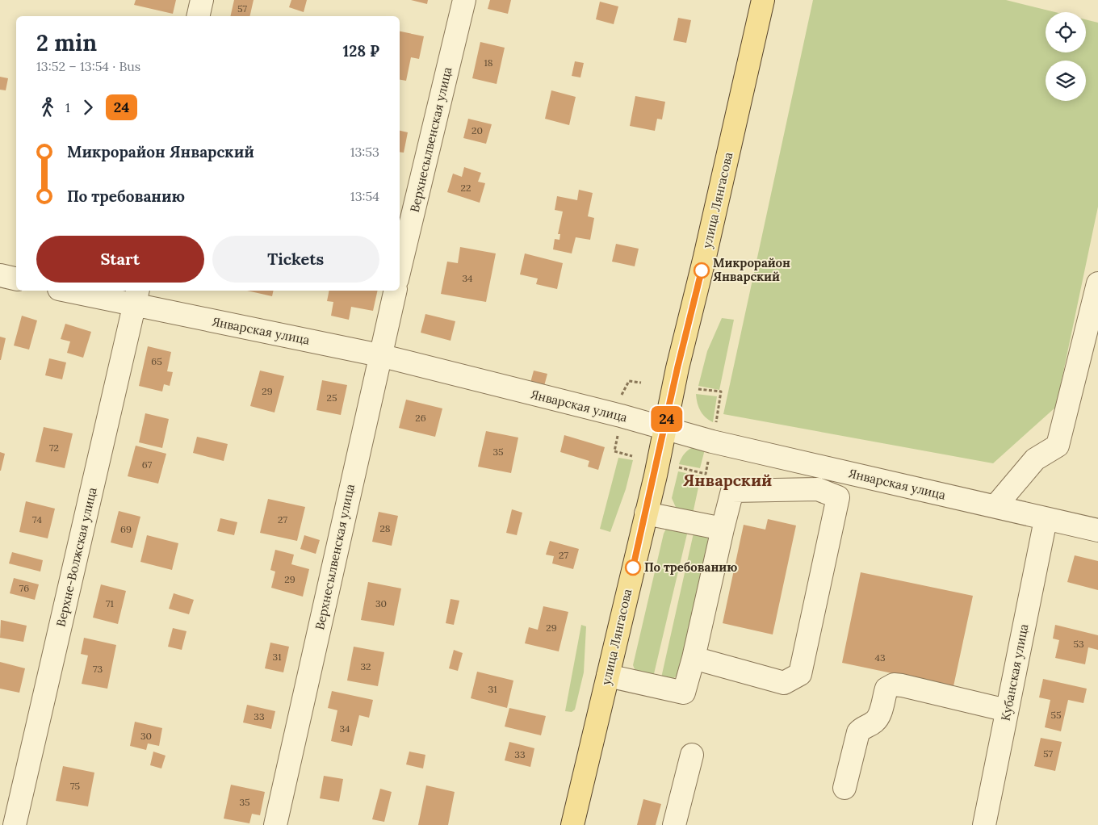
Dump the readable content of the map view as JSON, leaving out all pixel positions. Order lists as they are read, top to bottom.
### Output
{
  "streets": {
    "main road": ["улица Лянгасова"],
    "street": [
      "Верхнесылвенская улица",
      "Январская улица",
      "Верхне-Волжская улица",
      "Кубанская улица"
    ]
  },
  "crossings": [
    ["Верхнесылвенская улица", "Январская улица"],
    ["улица Лянгасова", "Январская улица"],
    ["Январская улица", "Верхне-Волжская улица"],
    ["Январская улица", "Кубанская улица"]
  ],
  "districts": ["Январский"],
  "places": ["Микрорайон Январский", "По требованию"],
  "lines": ["bus line 24"],
  "house_numbers": [
    "57",
    "18",
    "20",
    "22",
    "34",
    "65",
    "29",
    "25",
    "26",
    "72",
    "35",
    "67",
    "74",
    "27",
    "28",
    "69",
    "27",
    "29",
    "76",
    "71",
    "30",
    "29",
    "53",
    "31",
    "43",
    "32",
    "73",
    "31",
    "55",
    "33",
    "34",
    "30",
    "57",
    "33",
    "75",
    "35"
  ],
  "page": {
    "on_map": "24",
    "heading": ["2 min", "13:52 – 13:54 · Bus", "128 ₽"],
    "legs": ["1", "24"],
    "list": [
      {
        "name": "Микрорайон Январский",
        "value": "13:53"
      },
      {
        "name": "По требованию",
        "value": "13:54"
      }
    ],
    "buttons": ["Start", "Tickets"]
  }
}
